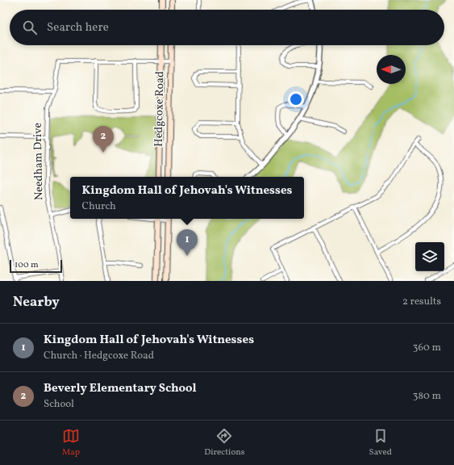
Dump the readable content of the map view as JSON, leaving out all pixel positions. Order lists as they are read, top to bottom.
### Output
{
  "streets": {
    "main road": ["Hedgcoxe Road"],
    "street": ["Needham Drive"]
  },
  "scale_bar": "100 m",
  "north": "left",
  "page": {
    "search": "Search here",
    "pins": ["2", "1"],
    "popup": ["Kingdom Hall of Jehovah's Witnesses", "Church"],
    "scale": "100 m",
    "heading": ["Nearby", "2 results"],
    "list": [
      {
        "mark": "1",
        "name": "Kingdom Hall of Jehovah's Witnesses",
        "note": "Church · Hedgcoxe Road",
        "value": "360 m"
      },
      {
        "mark": "2",
        "name": "Beverly Elementary School",
        "note": "School",
        "value": "380 m"
      }
    ],
    "nav": ["Map", "Directions", "Saved"]
  }
}
